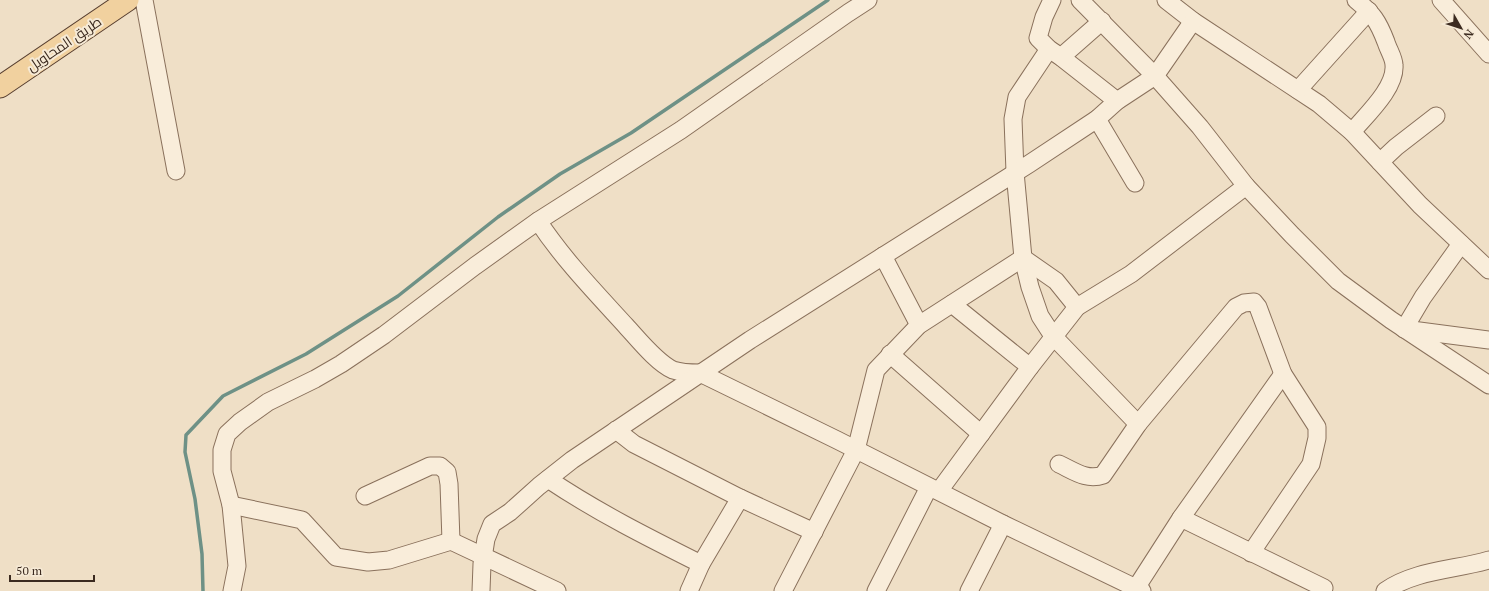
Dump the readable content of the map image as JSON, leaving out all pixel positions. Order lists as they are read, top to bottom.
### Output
{
  "streets": {
    "main road": ["طريق المحاويل"]
  },
  "scale_bar": "50 m",
  "north": "bottom right"
}
